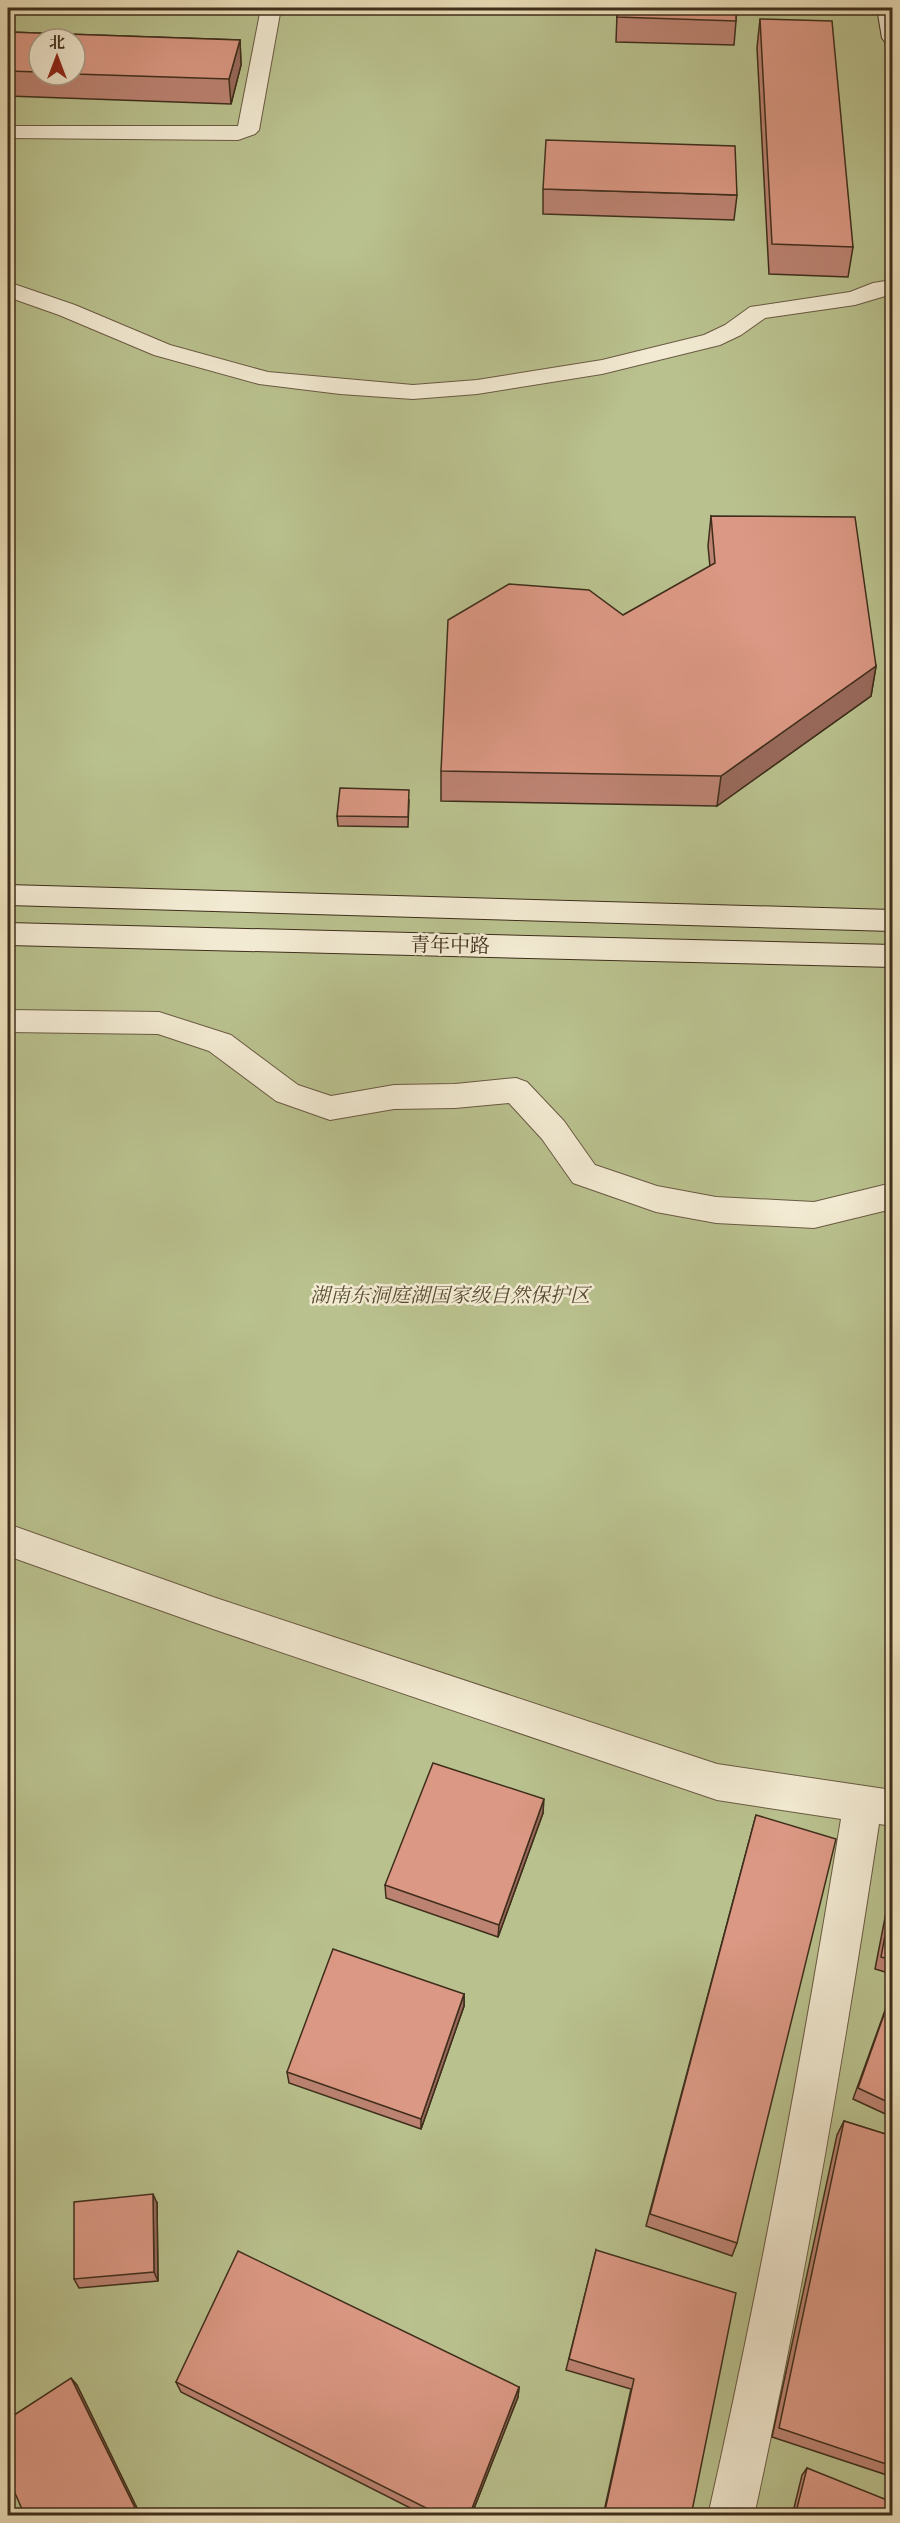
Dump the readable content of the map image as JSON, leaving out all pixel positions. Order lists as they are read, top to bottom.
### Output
{
  "streets": {
    "street": ["青年中路"]
  },
  "parks": ["湖南东洞庭湖国家级自然保护区"],
  "north": "top"
}
